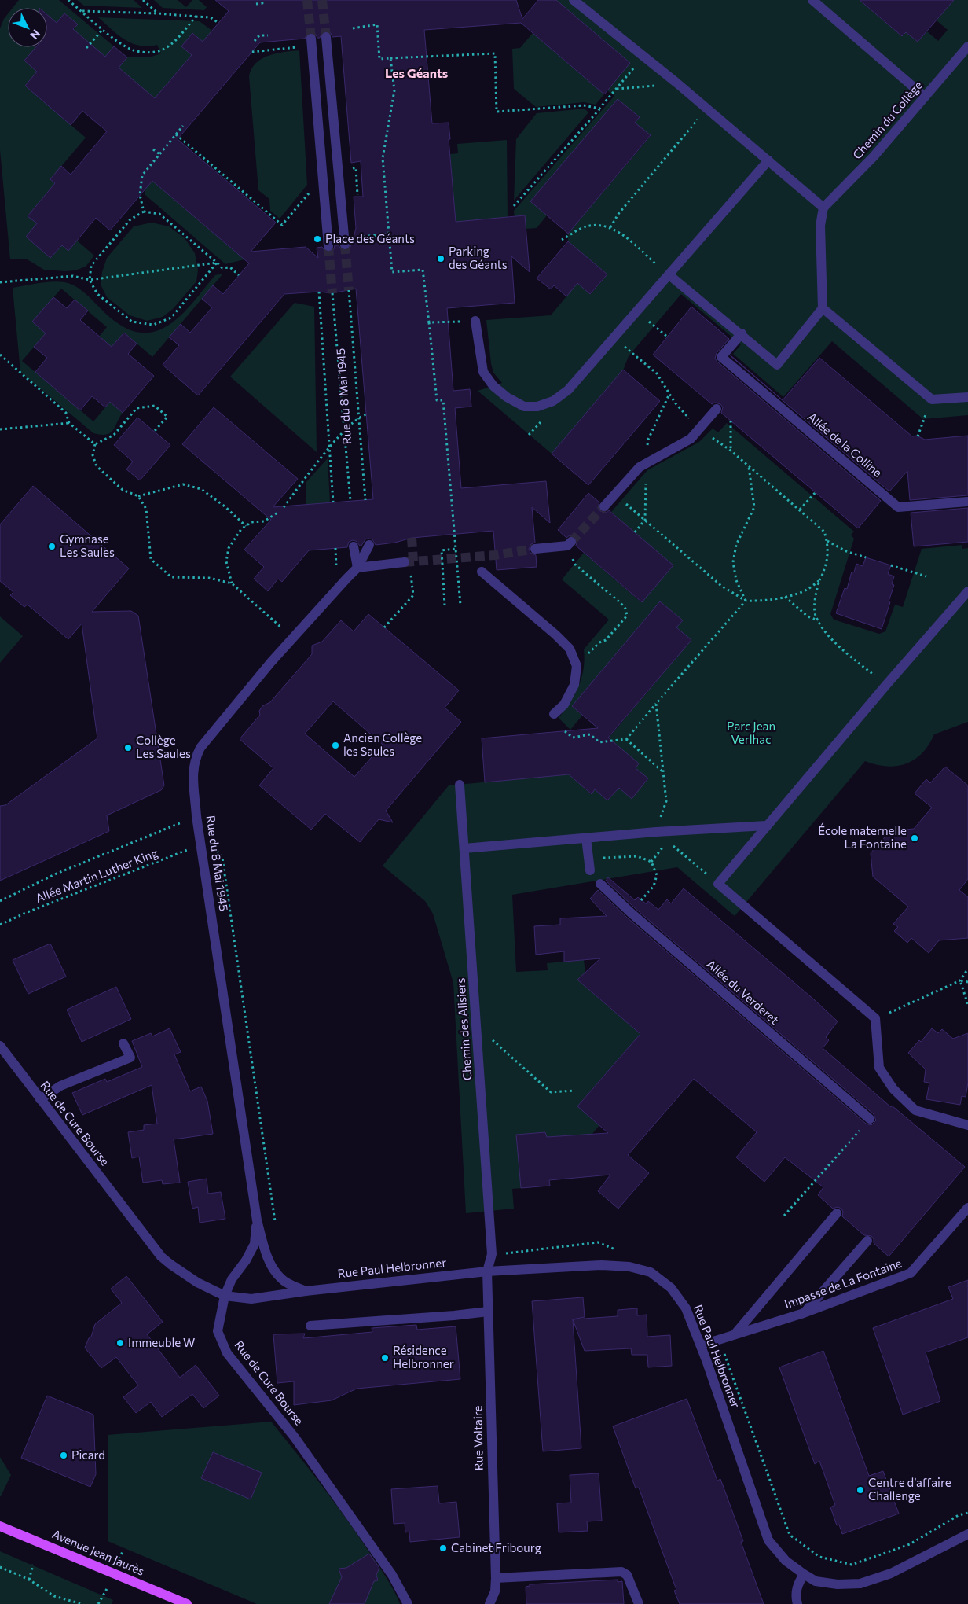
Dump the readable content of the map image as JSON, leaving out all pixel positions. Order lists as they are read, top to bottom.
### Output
{
  "streets": {
    "main road": ["Avenue Jean Jaurès"],
    "street": [
      "Chemin du Collège",
      "Rue du 8 Mai 1945",
      "Allée de la Colline",
      "Allée du Verderet",
      "Chemin des Alisiers",
      "Rue de Cure Bourse",
      "Rue Paul Helbronner",
      "Impasse de La Fontaine",
      "Rue Voltaire"
    ],
    "path": ["Allée Martin Luther King"]
  },
  "crossings": [
    ["Rue du 8 Mai 1945", "Allée Martin Luther King"],
    ["Rue du 8 Mai 1945", "Rue de Cure Bourse"],
    ["Rue du 8 Mai 1945", "Rue Paul Helbronner"],
    ["Chemin des Alisiers", "Rue Paul Helbronner"],
    ["Chemin des Alisiers", "Rue Voltaire"],
    ["Rue de Cure Bourse", "Rue Paul Helbronner"],
    ["Rue Paul Helbronner", "Impasse de La Fontaine"],
    ["Rue Paul Helbronner", "Rue Voltaire"]
  ],
  "districts": ["Les Géants"],
  "parks": ["Parc Jean Verlhac"],
  "places": [
    "Place des Géants",
    "Parking des Géants",
    "Gymnase Les Saules",
    "Ancien Collège les Saules",
    "Collège Les Saules",
    "École maternelle La Fontaine",
    "Immeuble W",
    "Résidence Helbronner",
    "Picard",
    "Centre d’affaire Challenge",
    "Cabinet Fribourg"
  ],
  "north": "bottom right"
}
